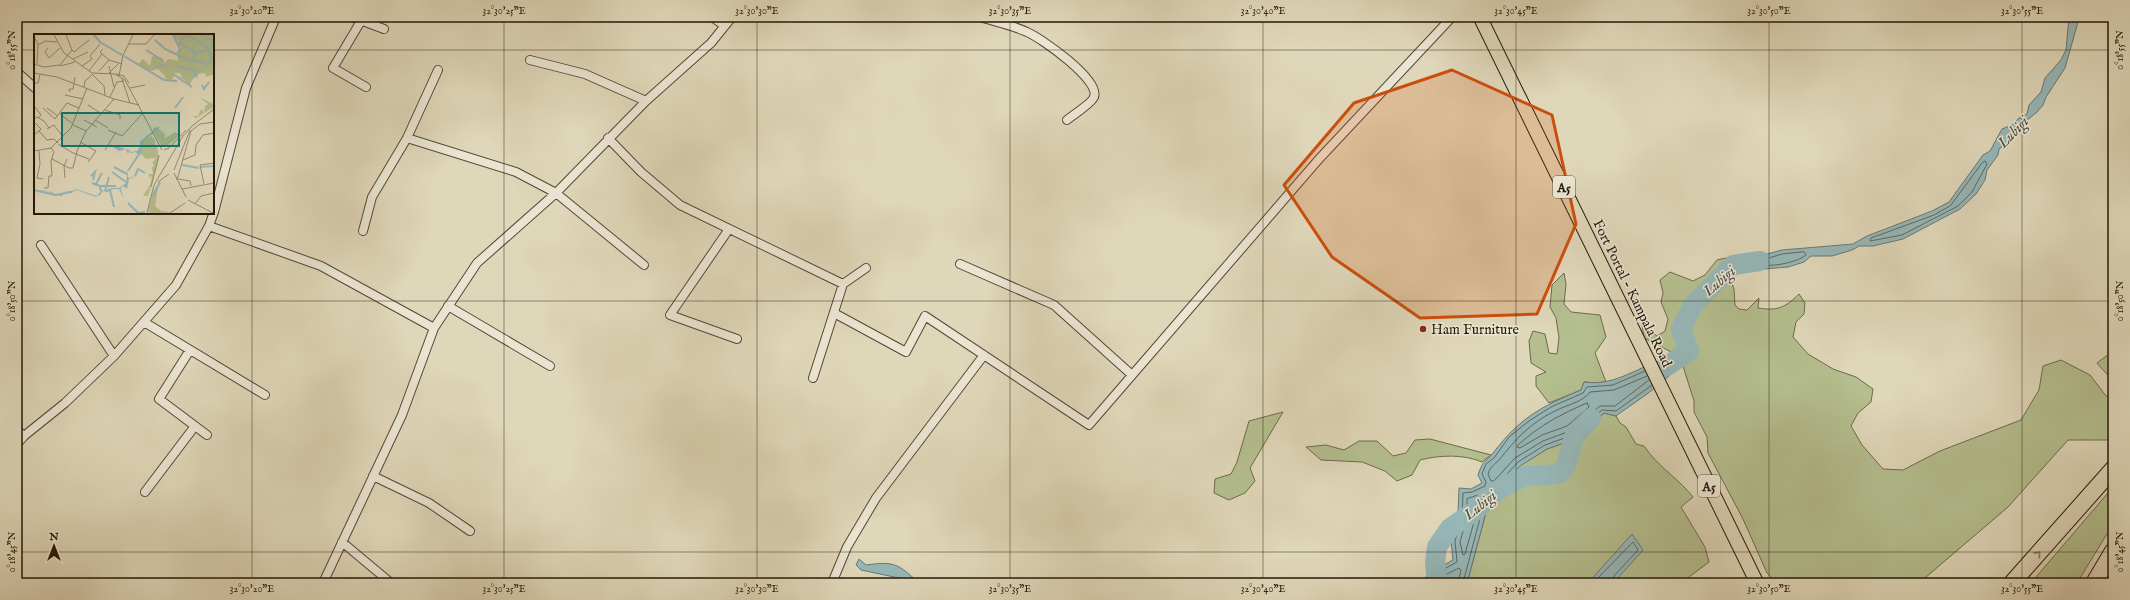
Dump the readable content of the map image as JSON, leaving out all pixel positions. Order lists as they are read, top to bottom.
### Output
{
  "streets": {
    "main road": ["A5", "Fort Portal - Kampala Road"]
  },
  "water": ["Lubigi"],
  "places": ["Ham Furniture"],
  "north": "top",
  "coordinates": [
    "32°30'20\"E",
    "32°30'25\"E",
    "32°30'30\"E",
    "32°30'35\"E",
    "32°30'40\"E",
    "32°30'45\"E",
    "32°30'50\"E",
    "32°30'55\"E",
    "0°18'55\"N",
    "0°18'50\"N",
    "0°18'45\"N"
  ]
}
